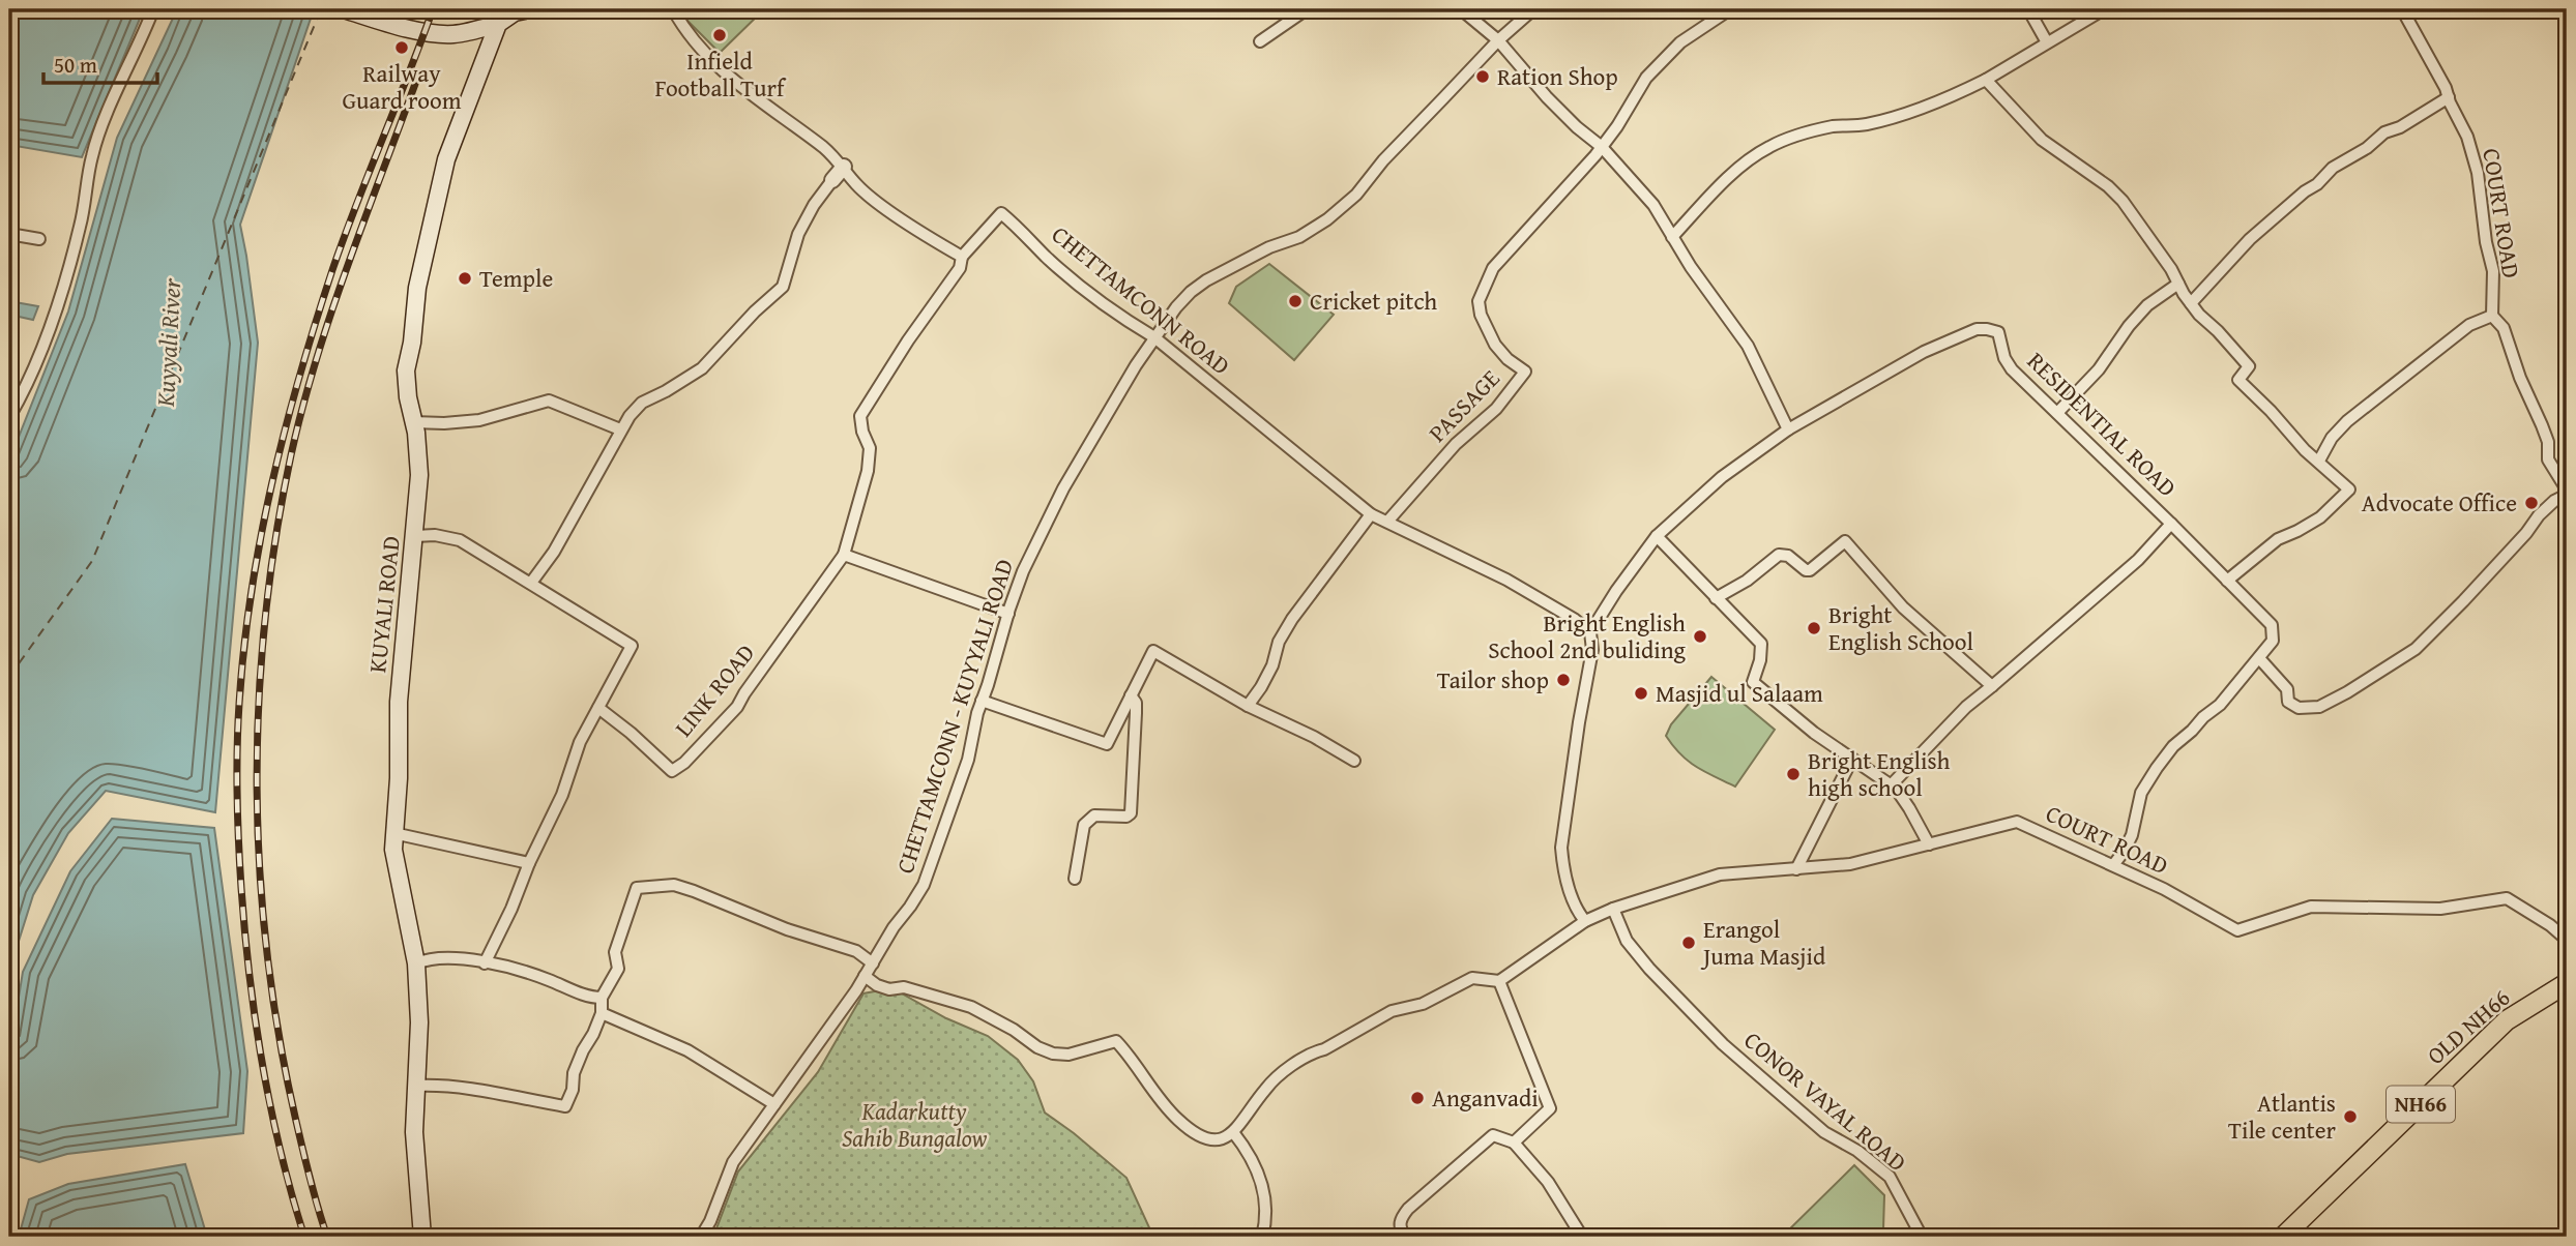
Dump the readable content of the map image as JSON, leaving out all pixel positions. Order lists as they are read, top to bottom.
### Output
{
  "streets": {
    "main road": ["KUYALI ROAD", "OLD NH66", "NH66"],
    "street": [
      "COURT ROAD",
      "CHETTAMCONN ROAD",
      "PASSAGE",
      "RESIDENTIAL ROAD",
      "LINK ROAD",
      "CHETTAMCONN - KUYYALI ROAD",
      "CONOR VAYAL ROAD"
    ]
  },
  "crossings": [
    ["COURT ROAD", "RESIDENTIAL ROAD"],
    ["COURT ROAD", "CONOR VAYAL ROAD"],
    ["CHETTAMCONN ROAD", "PASSAGE"],
    ["CHETTAMCONN ROAD", "LINK ROAD"],
    ["CHETTAMCONN ROAD", "CHETTAMCONN - KUYYALI ROAD"]
  ],
  "water": ["Kuyyali River"],
  "parks": ["Kadarkutty Sahib Bungalow"],
  "places": [
    "Infield Football Turf",
    "Railway Guard room",
    "Ration Shop",
    "Temple",
    "Cricket pitch",
    "Advocate Office",
    "Bright English School",
    "Bright English School 2nd buliding",
    "Tailor shop",
    "Masjid ul Salaam",
    "Bright English high school",
    "Erangol Juma Masjid",
    "Anganvadi",
    "Atlantis Tile center"
  ],
  "scale_bar": "50 m"
}
